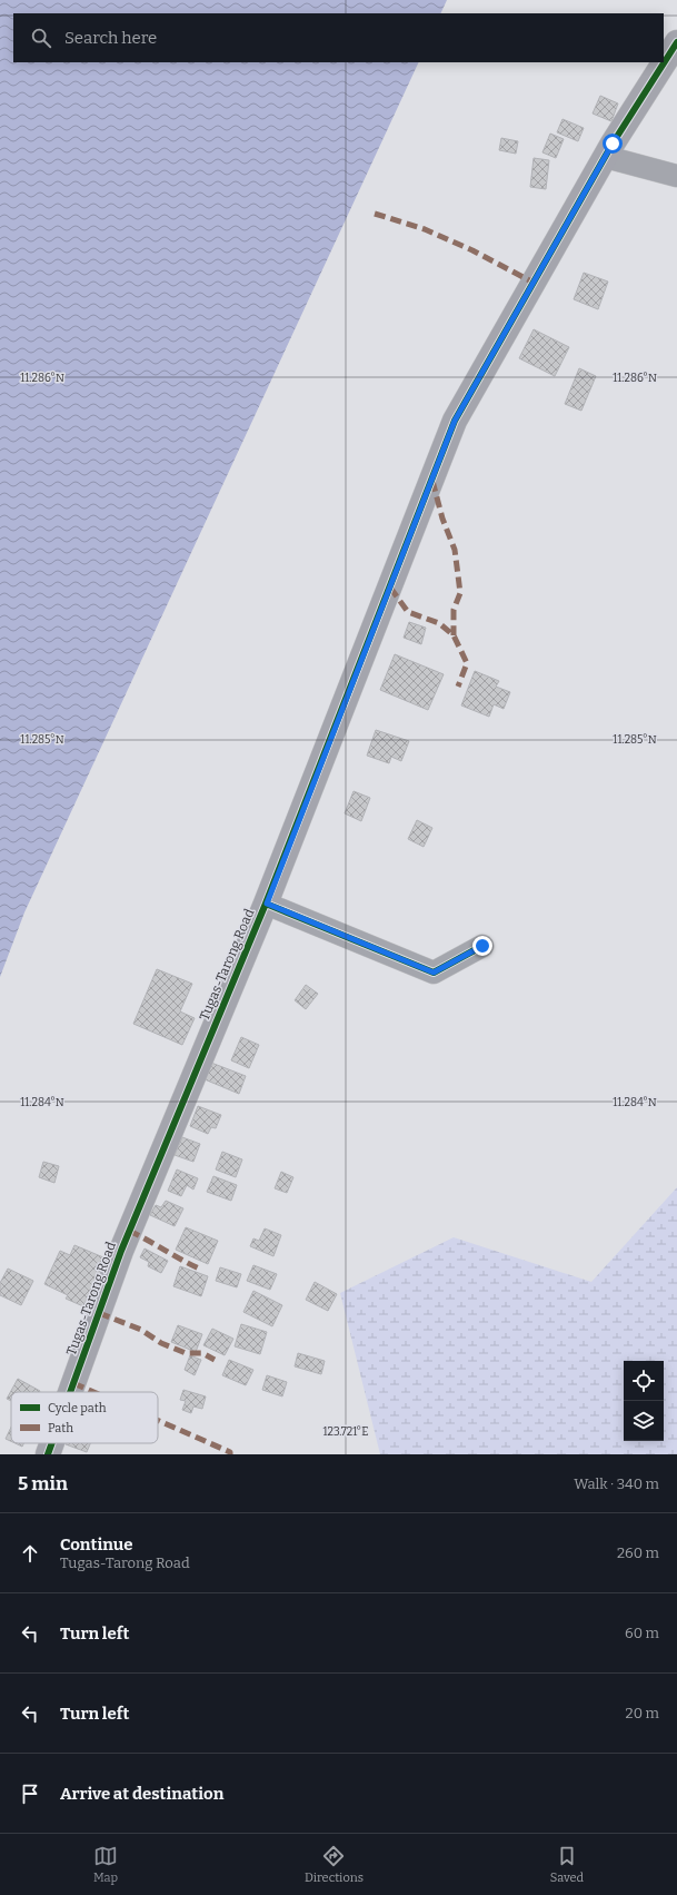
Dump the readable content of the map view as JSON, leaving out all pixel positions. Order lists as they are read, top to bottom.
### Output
{
  "streets": {
    "street": ["Tugas-Tarong Road"]
  },
  "legend": ["Cycle path", "Path"],
  "page": {
    "search": "Search here",
    "heading": ["5 min", "Walk · 340 m"],
    "list": [
      ["Continue", "Tugas-Tarong Road", "260 m"],
      ["Turn left", "60 m"],
      ["Turn left", "20 m"],
      "Arrive at destination"
    ],
    "nav": ["Map", "Directions", "Saved"]
  },
  "coordinates": [
    "11.286°N",
    "11.285°N",
    "11.284°N",
    "123.721°E"
  ]
}
